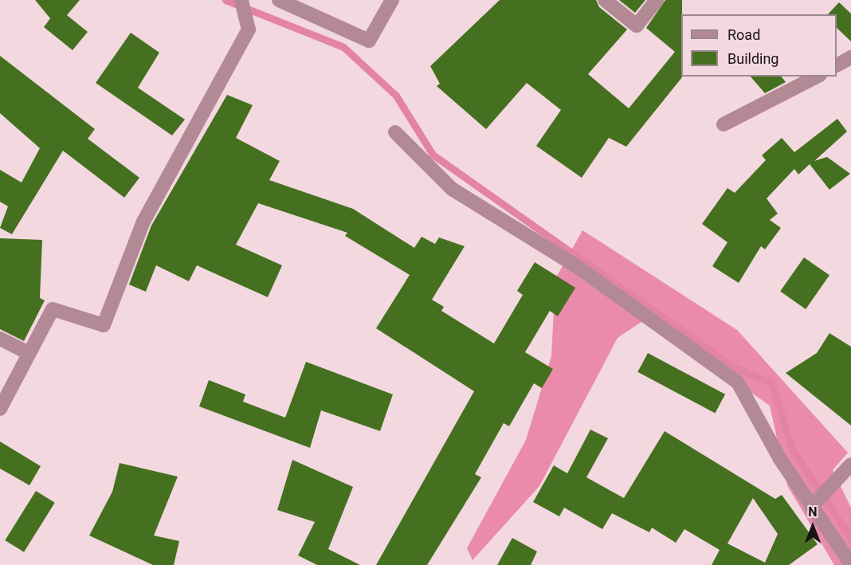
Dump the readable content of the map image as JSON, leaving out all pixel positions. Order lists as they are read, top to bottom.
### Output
{
  "legend": ["Road", "Building"],
  "north": "top"
}
